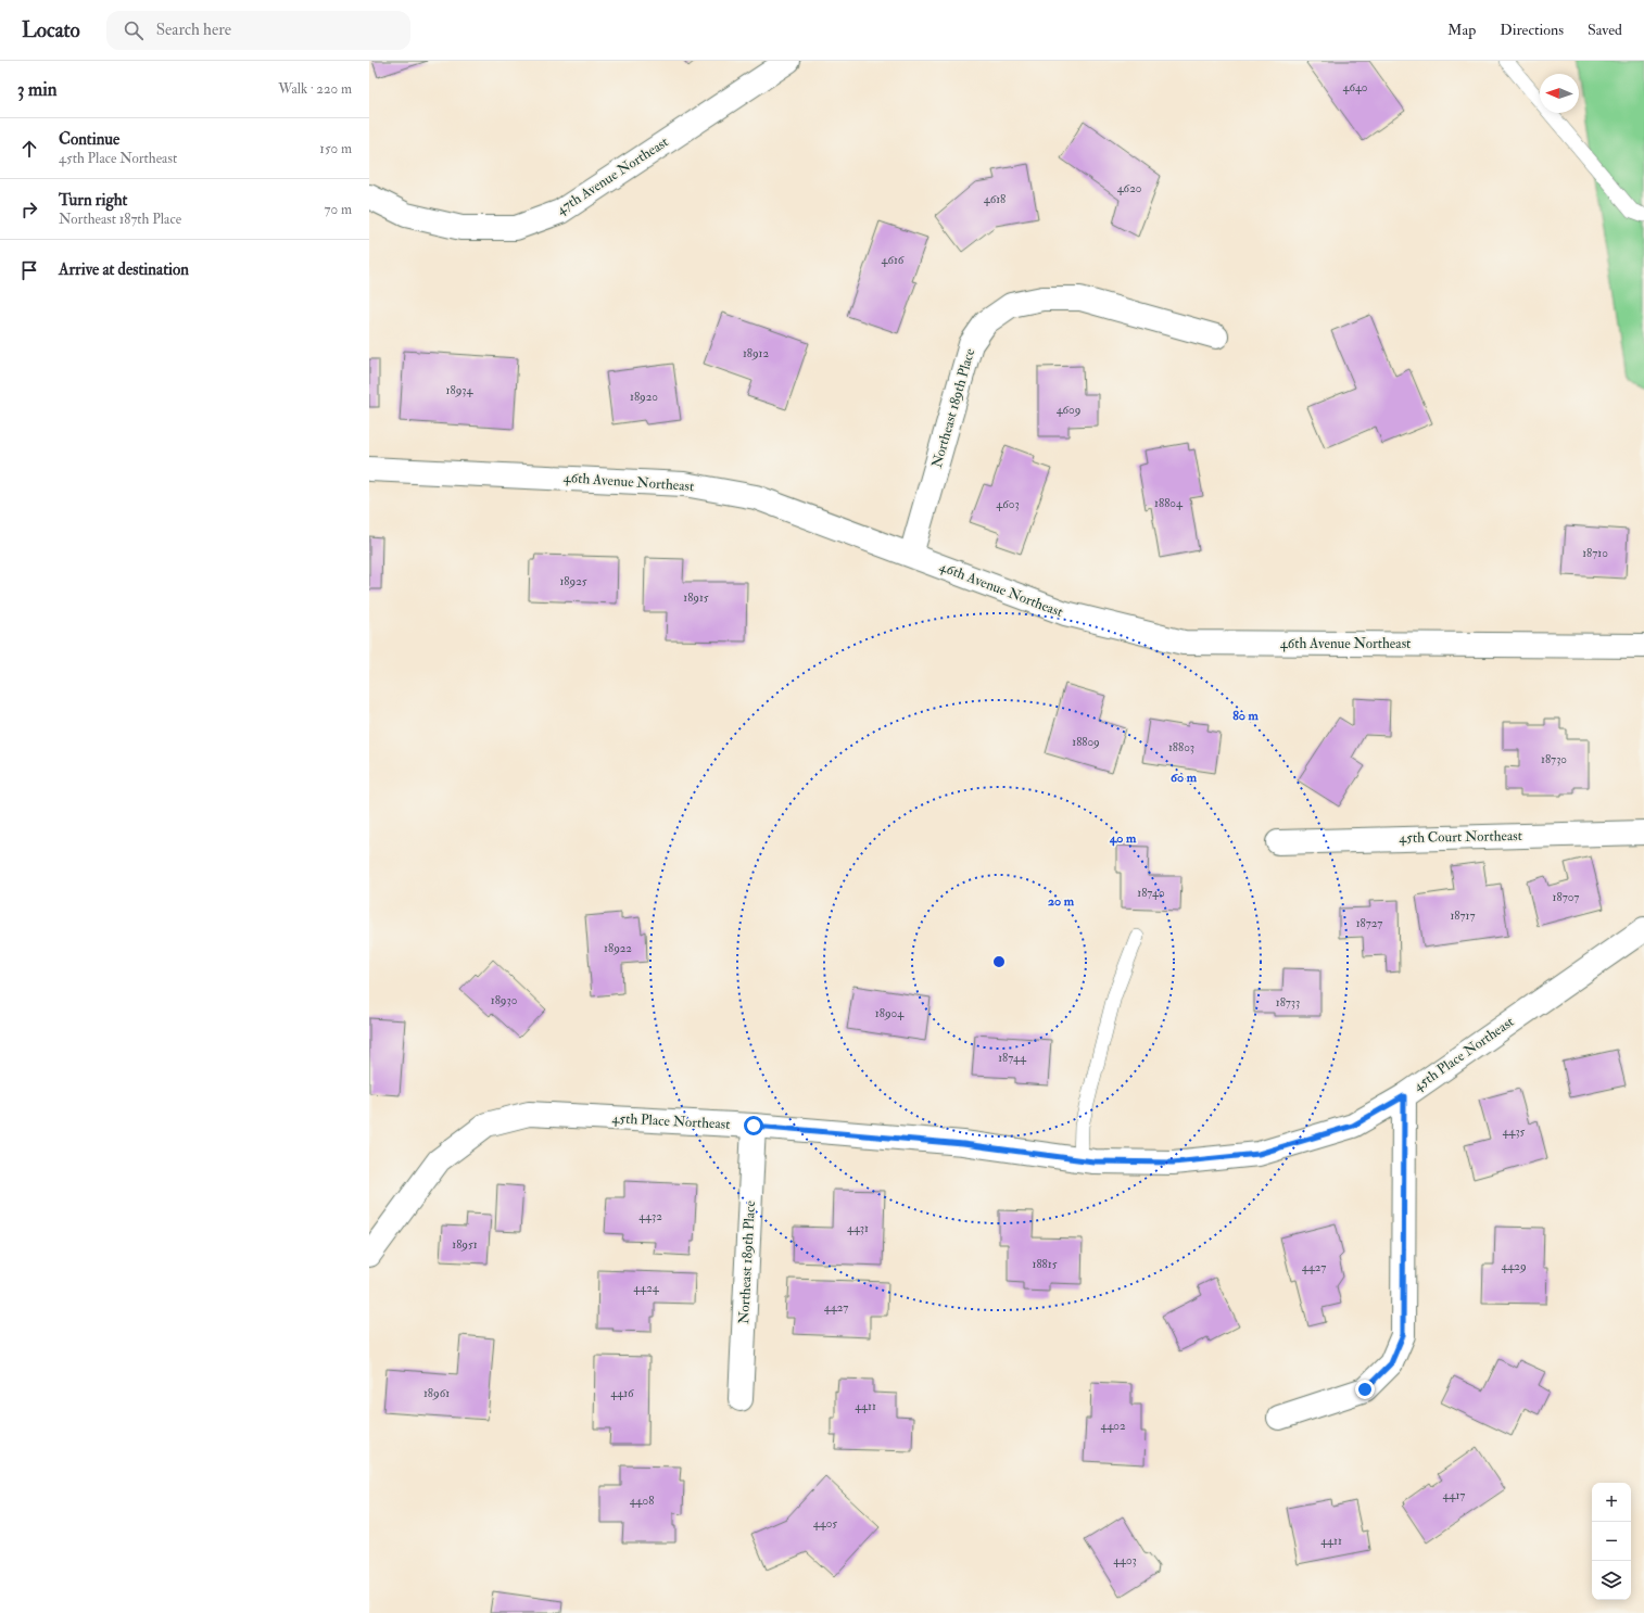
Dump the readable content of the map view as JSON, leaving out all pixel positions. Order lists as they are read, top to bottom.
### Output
{
  "streets": {
    "street": [
      "47th Avenue Northeast",
      "Northeast 189th Place",
      "46th Avenue Northeast",
      "45th Court Northeast",
      "45th Place Northeast"
    ]
  },
  "crossings": [
    ["Northeast 189th Place", "46th Avenue Northeast"],
    ["Northeast 189th Place", "45th Place Northeast"]
  ],
  "house_numbers": [
    "4640",
    "4620",
    "4618",
    "4616",
    "18912",
    "18934",
    "18920",
    "4609",
    "18804",
    "4603",
    "18710",
    "18925",
    "18915",
    "18809",
    "18803",
    "18730",
    "18740",
    "18707",
    "18717",
    "18727",
    "18922",
    "18930",
    "18733",
    "18904",
    "18744",
    "4435",
    "4432",
    "4431",
    "18951",
    "18815",
    "4429",
    "4427",
    "4424",
    "4427",
    "18961",
    "4416",
    "4411",
    "4402",
    "4417",
    "4408",
    "4405",
    "4411",
    "4403"
  ],
  "north": "left",
  "page": {
    "header": "Locato",
    "search": "Search here",
    "nav": ["Map", "Directions", "Saved"],
    "heading": ["3 min", "Walk · 220 m"],
    "list": [
      ["Continue", "45th Place Northeast", "150 m"],
      ["Turn right", "Northeast 187th Place", "70 m"],
      "Arrive at destination"
    ],
    "map_buttons": ["+", "−"]
  },
  "rings": [
    "80 m",
    "60 m",
    "40 m",
    "20 m"
  ]
}
